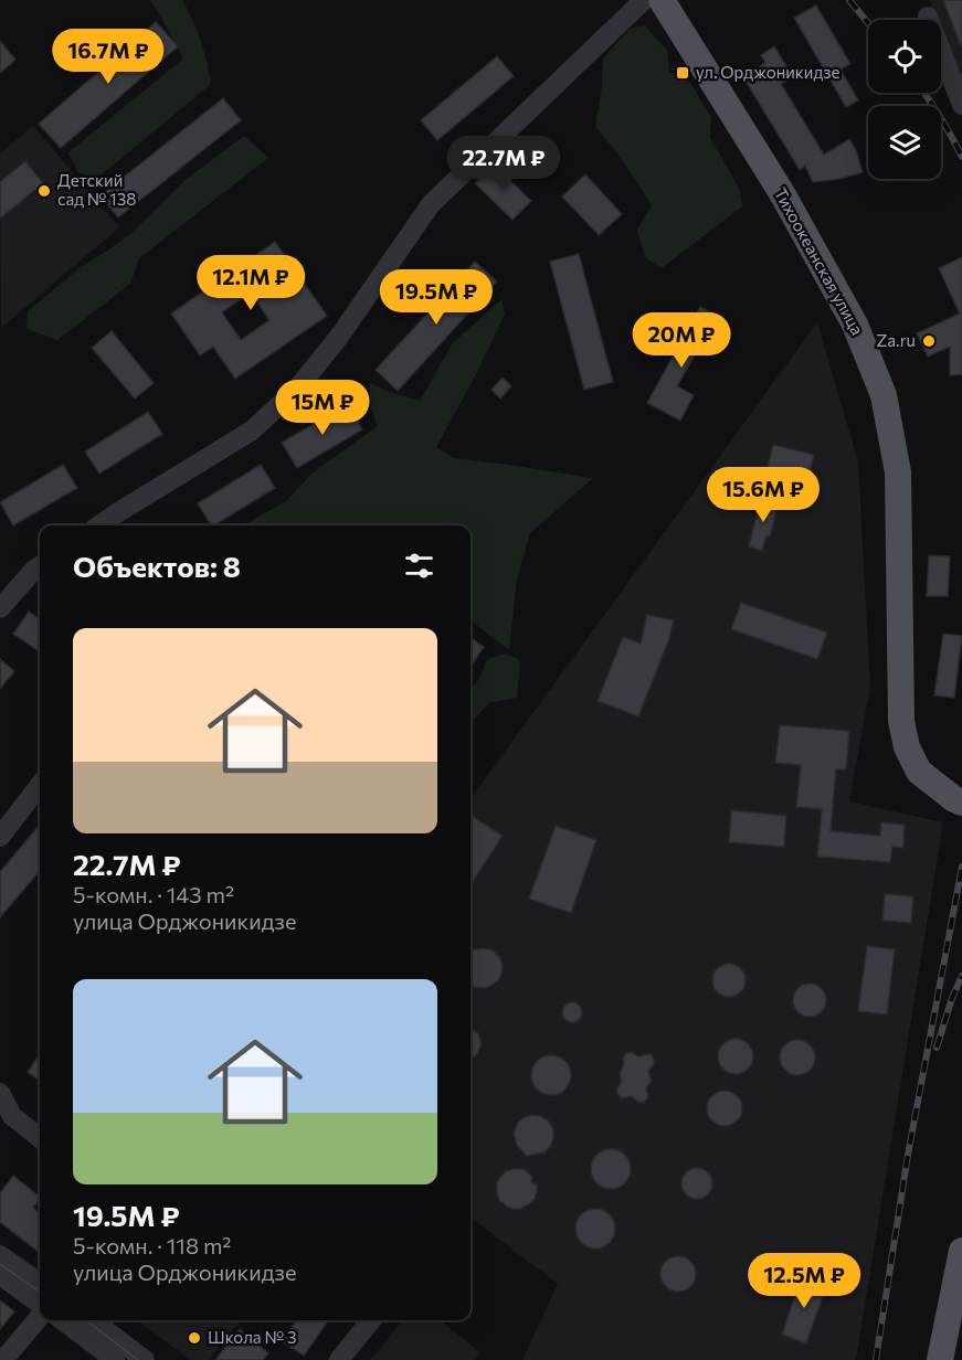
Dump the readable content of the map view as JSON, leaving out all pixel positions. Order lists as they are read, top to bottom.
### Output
{
  "streets": {
    "main road": ["Тихоокеанская улица"]
  },
  "places": {
    "transit": ["ул. Орджоникидзе"],
    "other": ["Детский сад № 138", "Za.ru", "Школа № 3"]
  },
  "page": {
    "price": [
      "16.7M ₽",
      "22.7M ₽",
      "12.1M ₽",
      "19.5M ₽",
      "20M ₽",
      "15M ₽",
      "15.6M ₽",
      "12.5M ₽"
    ],
    "heading": "Объектов: 8",
    "list": [
      {
        "name": "22.7M ₽",
        "note": "5-комн. · 143 m² · улица Орджоникидзе"
      },
      {
        "name": "19.5M ₽",
        "note": "5-комн. · 118 m² · улица Орджоникидзе"
      }
    ]
  }
}
